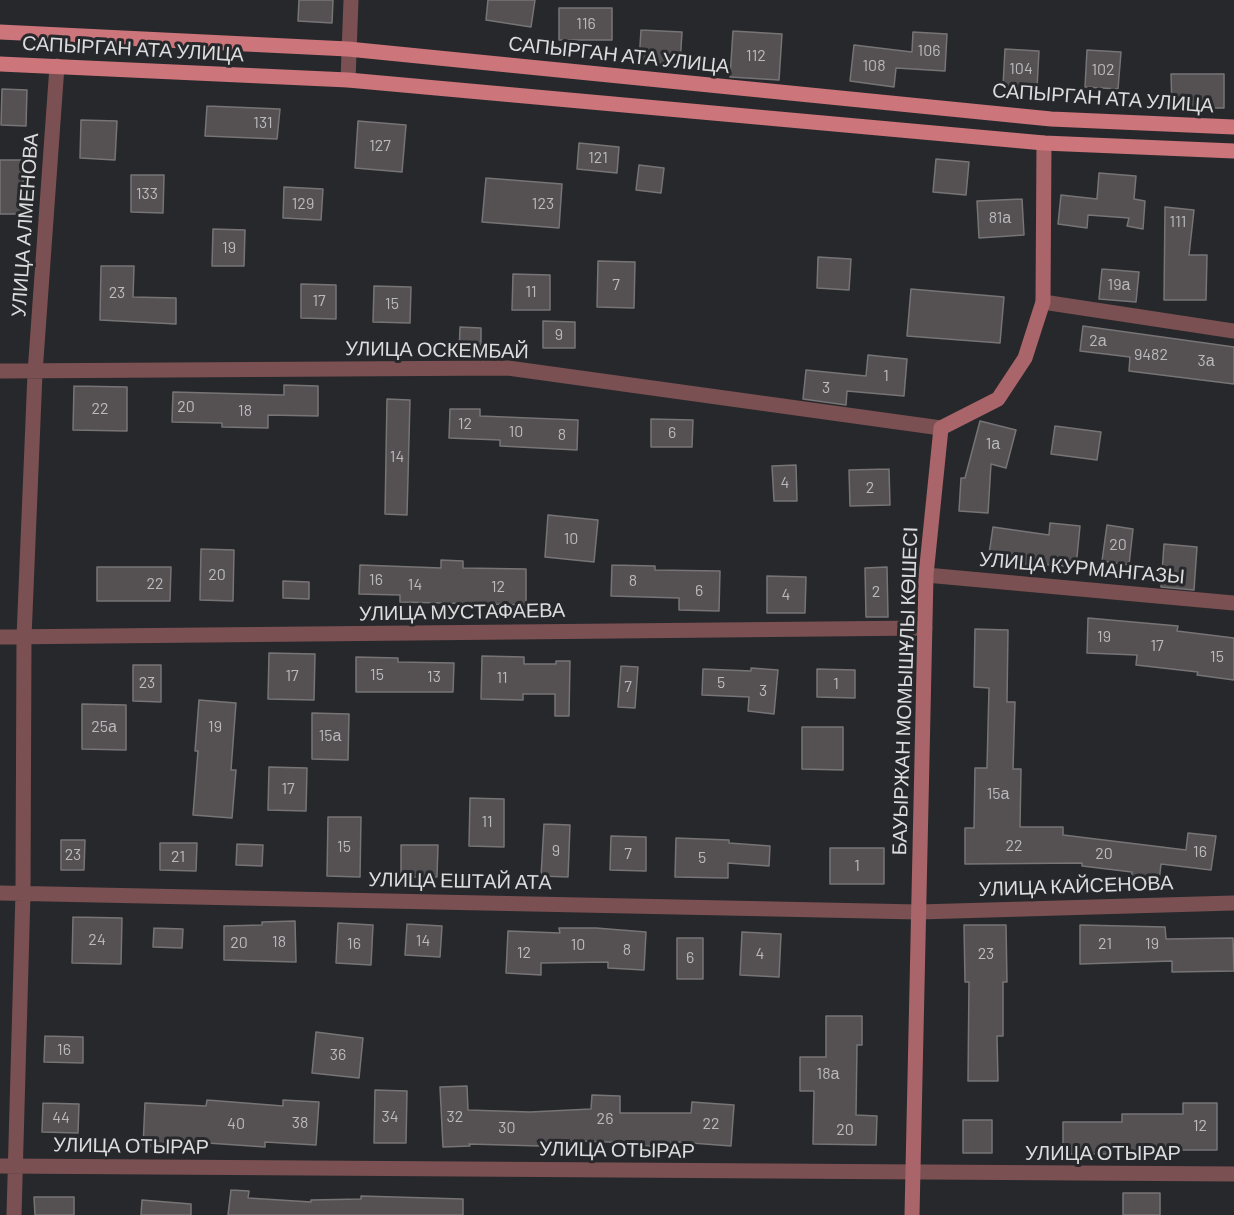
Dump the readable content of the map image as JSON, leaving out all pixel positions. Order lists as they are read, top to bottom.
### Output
{
  "streets": {
    "main road": ["САПЫРГАН АТА УЛИЦА"],
    "street": [
      "УЛИЦА АЛМЕНОВА",
      "УЛИЦА ОСКЕМБАЙ",
      "УЛИЦА КУРМАНГАЗЫ",
      "УЛИЦА МУСТАФАЕВА",
      "БАУЫРЖАН МОМЫШҰЛЫ КӨШЕСІ",
      "УЛИЦА ЕШТАЙ АТА",
      "УЛИЦА КАЙСЕНОВА",
      "УЛИЦА ОТЫРАР"
    ]
  },
  "crossings": [
    ["САПЫРГАН АТА УЛИЦА", "УЛИЦА АЛМЕНОВА"],
    ["УЛИЦА АЛМЕНОВА", "УЛИЦА ОСКЕМБАЙ"],
    ["УЛИЦА АЛМЕНОВА", "УЛИЦА МУСТАФАЕВА"],
    ["УЛИЦА АЛМЕНОВА", "УЛИЦА ЕШТАЙ АТА"],
    ["УЛИЦА АЛМЕНОВА", "УЛИЦА ОТЫРАР"],
    ["УЛИЦА ОСКЕМБАЙ", "БАУЫРЖАН МОМЫШҰЛЫ КӨШЕСІ"],
    ["УЛИЦА КУРМАНГАЗЫ", "БАУЫРЖАН МОМЫШҰЛЫ КӨШЕСІ"],
    ["УЛИЦА МУСТАФАЕВА", "БАУЫРЖАН МОМЫШҰЛЫ КӨШЕСІ"],
    ["БАУЫРЖАН МОМЫШҰЛЫ КӨШЕСІ", "УЛИЦА ЕШТАЙ АТА"],
    ["БАУЫРЖАН МОМЫШҰЛЫ КӨШЕСІ", "УЛИЦА КАЙСЕНОВА"],
    ["БАУЫРЖАН МОМЫШҰЛЫ КӨШЕСІ", "УЛИЦА ОТЫРАР"],
    ["УЛИЦА ЕШТАЙ АТА", "УЛИЦА КАЙСЕНОВА"]
  ],
  "house_numbers": [
    "116",
    "106",
    "112",
    "108",
    "104",
    "102",
    "131",
    "127",
    "121",
    "133",
    "129",
    "123",
    "81а",
    "111",
    "19",
    "7",
    "19а",
    "11",
    "23",
    "17",
    "15",
    "9",
    "2а",
    "9482",
    "3а",
    "1",
    "3",
    "20",
    "22",
    "18",
    "12",
    "10",
    "6",
    "8",
    "1а",
    "14",
    "4",
    "2",
    "10",
    "20",
    "20",
    "16",
    "8",
    "22",
    "14",
    "12",
    "6",
    "2",
    "4",
    "19",
    "17",
    "15",
    "15",
    "17",
    "13",
    "11",
    "23",
    "5",
    "1",
    "7",
    "3",
    "25а",
    "19",
    "15а",
    "17",
    "15а",
    "11",
    "22",
    "15",
    "9",
    "16",
    "7",
    "20",
    "23",
    "21",
    "5",
    "1",
    "24",
    "14",
    "18",
    "20",
    "16",
    "21",
    "19",
    "10",
    "8",
    "12",
    "4",
    "23",
    "6",
    "16",
    "36",
    "18а",
    "34",
    "32",
    "44",
    "26",
    "38",
    "40",
    "22",
    "12",
    "30",
    "20"
  ]
}
